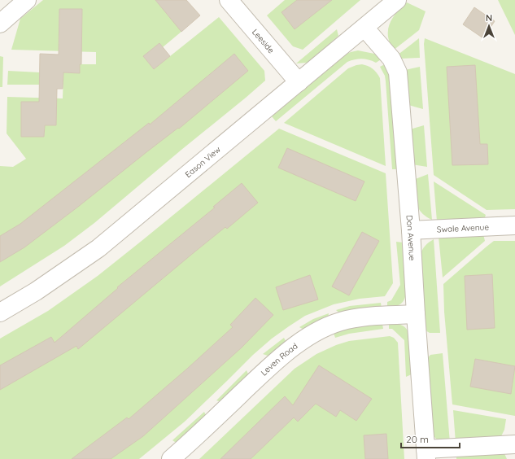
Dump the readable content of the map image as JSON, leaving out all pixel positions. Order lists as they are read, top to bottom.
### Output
{
  "streets": {
    "street": [
      "Leeside",
      "Eason View",
      "Swale Avenue",
      "Don Avenue",
      "Leven Road"
    ]
  },
  "crossings": [
    ["Leeside", "Eason View"],
    ["Eason View", "Don Avenue"],
    ["Swale Avenue", "Don Avenue"],
    ["Don Avenue", "Leven Road"]
  ],
  "scale_bar": "20 m",
  "north": "top"
}
